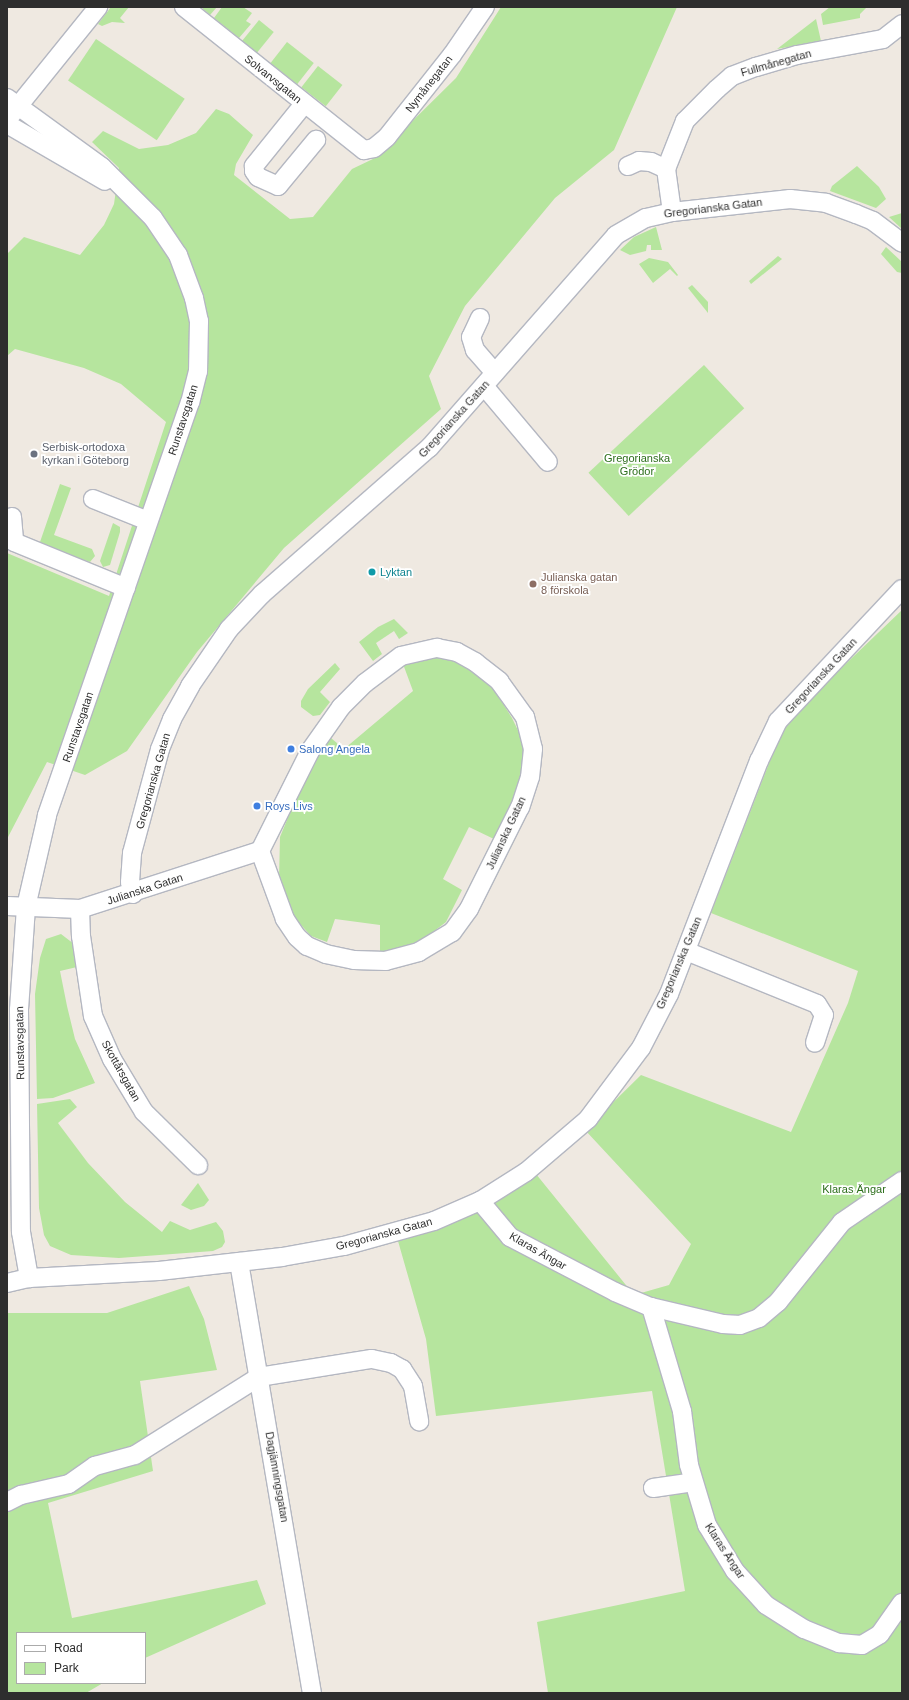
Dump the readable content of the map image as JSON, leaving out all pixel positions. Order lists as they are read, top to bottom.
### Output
{
  "streets": {
    "street": [
      "Fullmånegatan",
      "Solvarvsgatan",
      "Nymånegatan",
      "Gregorianska Gatan",
      "Runstavsgatan",
      "Julianska Gatan",
      "Skottårsgatan",
      "Klaras Ängar",
      "Dagjämningsgatan"
    ]
  },
  "crossings": [
    ["Fullmånegatan", "Gregorianska Gatan"],
    ["Solvarvsgatan", "Nymånegatan"],
    ["Gregorianska Gatan", "Runstavsgatan"],
    ["Gregorianska Gatan", "Julianska Gatan"],
    ["Gregorianska Gatan", "Klaras Ängar"],
    ["Gregorianska Gatan", "Dagjämningsgatan"],
    ["Runstavsgatan", "Julianska Gatan"],
    ["Julianska Gatan", "Skottårsgatan"]
  ],
  "parks": ["Gregorianska Grödor", "Klaras Ängar"],
  "places": [
    "Serbisk-ortodoxa kyrkan i Göteborg",
    "Lyktan",
    "Julianska gatan 8 förskola",
    "Salong Angela",
    "Roys Livs"
  ],
  "legend": ["Road", "Park"]
}
